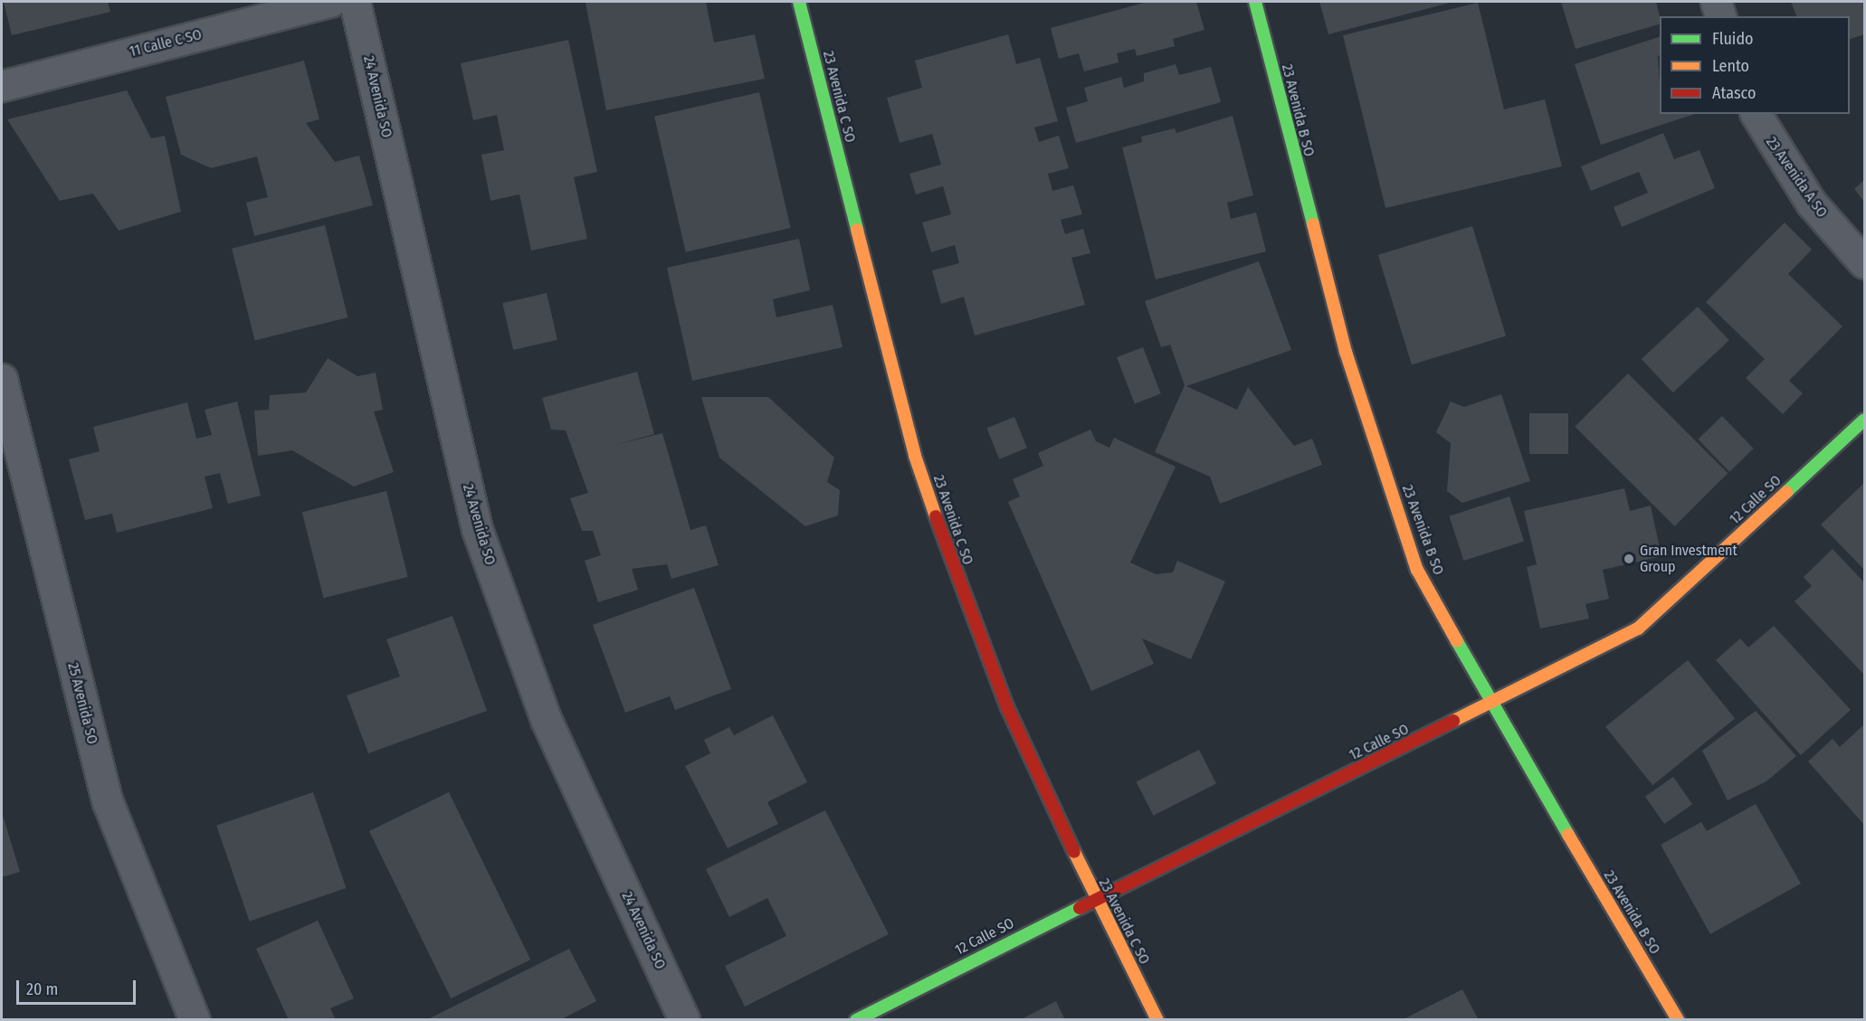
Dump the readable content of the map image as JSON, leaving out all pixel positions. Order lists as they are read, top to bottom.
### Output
{
  "streets": {
    "street": [
      "11 Calle C SO",
      "24 Avenida SO",
      "23 Avenida C SO",
      "23 Avenida B SO",
      "23 Avenida A SO",
      "12 Calle SO",
      "25 Avenida SO"
    ]
  },
  "crossings": [
    ["23 Avenida C SO", "12 Calle SO"],
    ["23 Avenida B SO", "12 Calle SO"]
  ],
  "places": ["Gran Investment Group"],
  "legend": ["Fluido", "Lento", "Atasco"],
  "scale_bar": "20 m"
}
